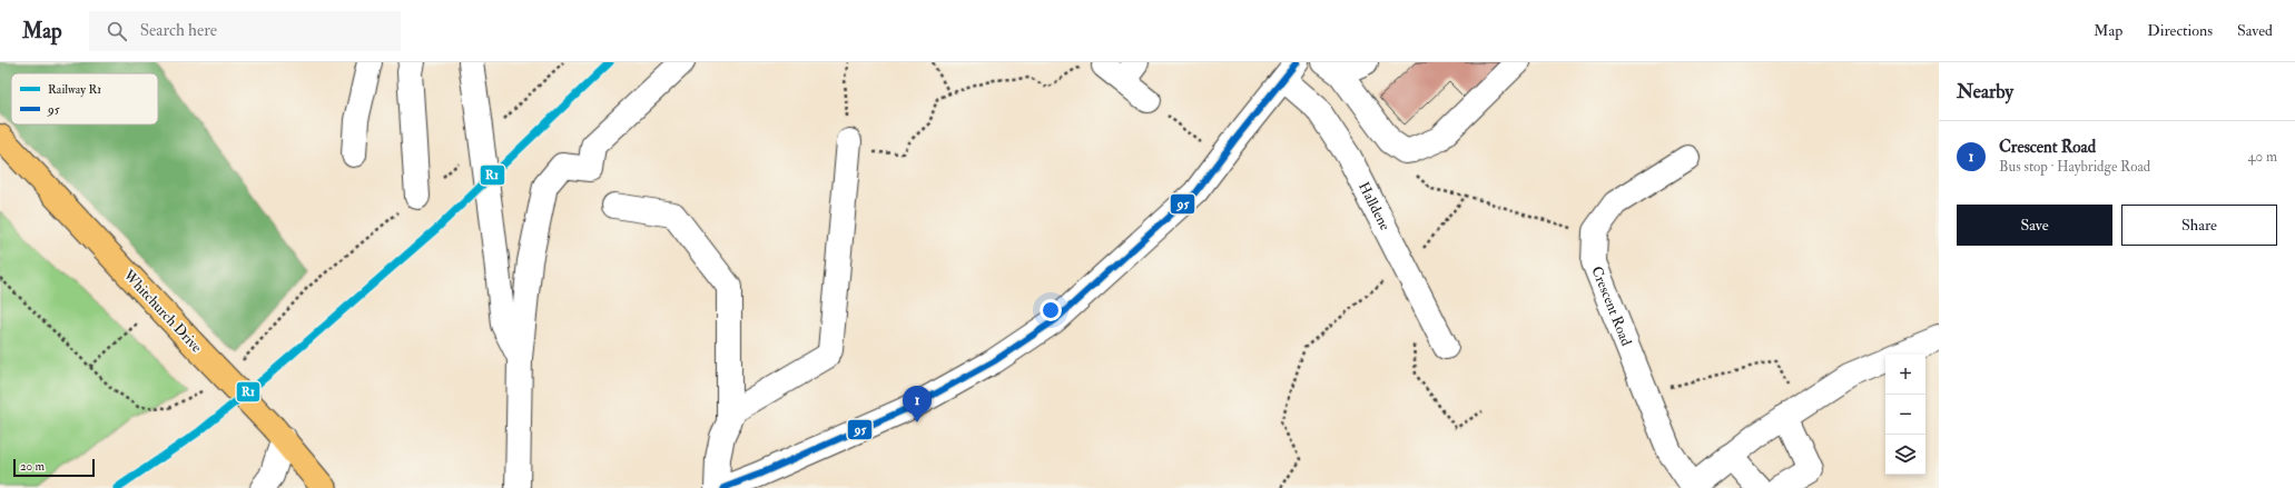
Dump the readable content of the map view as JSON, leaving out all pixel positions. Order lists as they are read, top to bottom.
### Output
{
  "streets": {
    "main road": ["Whitchurch Drive"],
    "street": ["Halldene", "Crescent Road"]
  },
  "lines": ["rail line R1", "transit line 95"],
  "legend": ["Railway R1", "95"],
  "scale_bar": "20 m",
  "page": {
    "header": "Map",
    "search": "Search here",
    "nav": ["Map", "Directions", "Saved"],
    "heading": "Nearby",
    "list": [
      {
        "mark": "1",
        "name": "Crescent Road",
        "note": "Bus stop · Haybridge Road",
        "value": "40 m"
      }
    ],
    "buttons": ["Save", "Share"],
    "map_buttons": ["+", "−"],
    "pins": "1",
    "scale": "20 m"
  }
}
